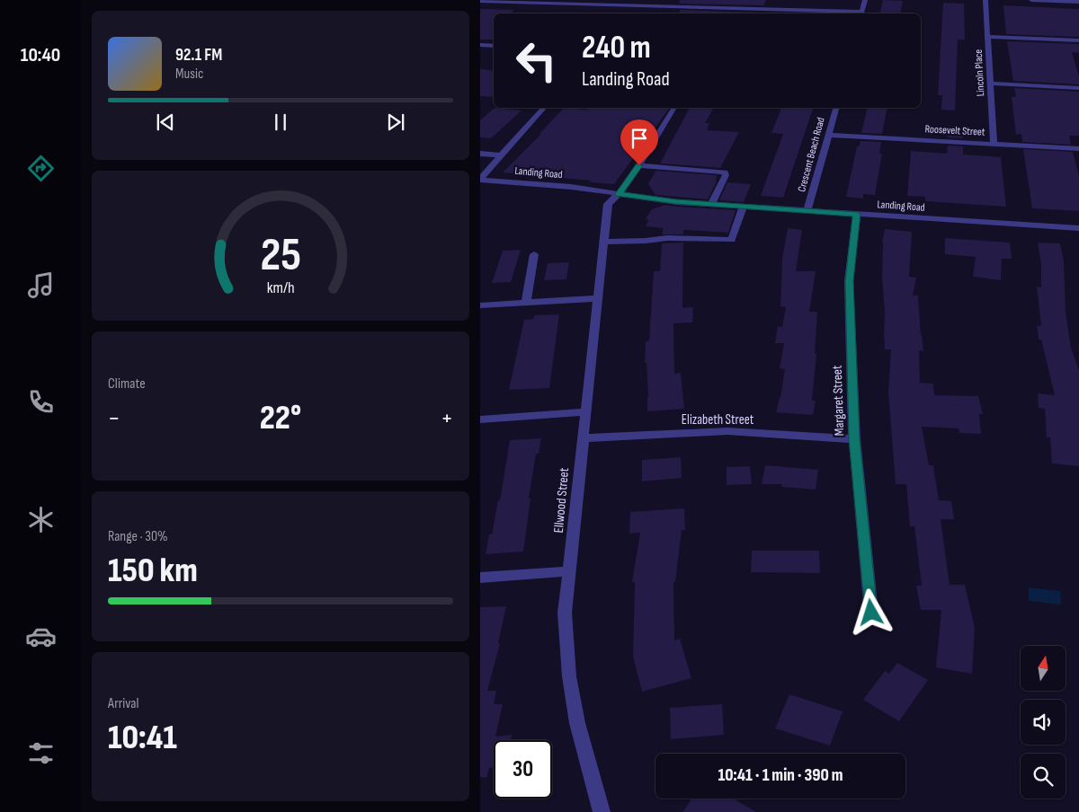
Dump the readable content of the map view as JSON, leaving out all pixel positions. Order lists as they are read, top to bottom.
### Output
{
  "streets": {
    "street": [
      "Lincoln Place",
      "Roosevelt Street",
      "Crescent Beach Road",
      "Landing Road",
      "Margaret Street",
      "Elizabeth Street",
      "Ellwood Street"
    ]
  },
  "crossings": [
    ["Lincoln Place", "Roosevelt Street"],
    ["Roosevelt Street", "Crescent Beach Road"],
    ["Crescent Beach Road", "Landing Road"],
    ["Landing Road", "Margaret Street"],
    ["Landing Road", "Ellwood Street"],
    ["Margaret Street", "Elizabeth Street"],
    ["Elizabeth Street", "Ellwood Street"]
  ],
  "north": "top",
  "page": {
    "tabs": "10:40",
    "turn": ["240 m", "Landing Road"],
    "song": ["92.1 FM", "Music"],
    "tile": [
      "Climate",
      ["Range · 30%", "150 km"],
      ["Arrival", "10:41"]
    ],
    "heat": ["−", "22°", "+"],
    "limit": "30",
    "trip": "10:41 · 1 min · 390 m",
    "gauge": ["25", "km/h"]
  }
}
